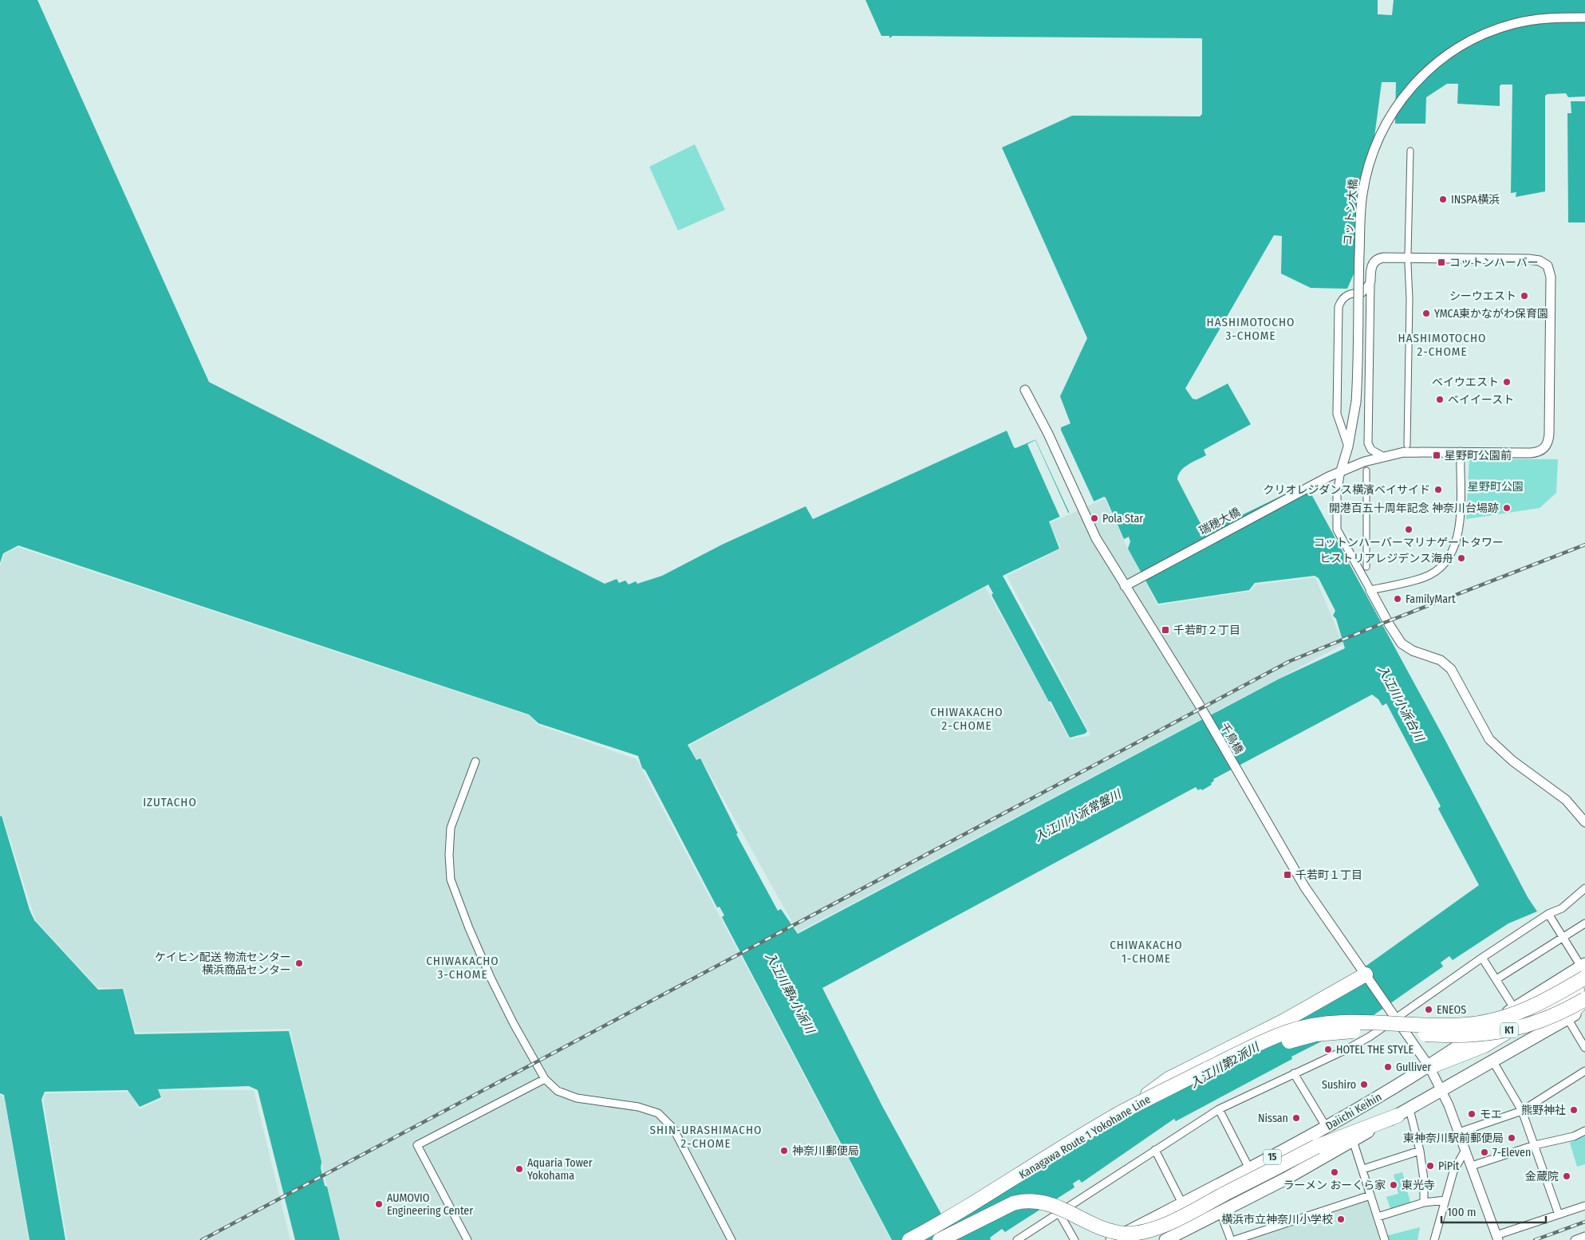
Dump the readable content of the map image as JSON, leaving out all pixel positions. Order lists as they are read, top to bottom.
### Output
{
  "streets": {
    "highway": [
      "K1",
      "Daiichi Keihin",
      "Kanagawa Route 1 Yokohane Line",
      "15"
    ],
    "street": ["コットン大橋", "瑞穂大橋", "千鳥橋"]
  },
  "crossings": [
    ["コットン大橋", "瑞穂大橋"],
    ["瑞穂大橋", "千鳥橋"],
    ["千鳥橋", "K1"],
    ["千鳥橋", "Daiichi Keihin"],
    ["千鳥橋", "15"],
    ["K1", "Daiichi Keihin"],
    ["K1", "Kanagawa Route 1 Yokohane Line"],
    ["K1", "15"],
    ["Daiichi Keihin", "Kanagawa Route 1 Yokohane Line"]
  ],
  "districts": [
    "HASHIMOTOCHO 3-CHOME",
    "HASHIMOTOCHO 2-CHOME",
    "CHIWAKACHO 2-CHOME",
    "IZUTACHO",
    "CHIWAKACHO 1-CHOME",
    "CHIWAKACHO 3-CHOME",
    "SHIN-URASHIMACHO 2-CHOME"
  ],
  "water": [
    "入江川小派台川",
    "入江川小派常盤川",
    "入江川第4小派川",
    "入江川第2派川"
  ],
  "parks": ["星野町公園"],
  "places": {
    "other": [
      "INSPA横浜",
      "シーウエスト",
      "YMCA東かながわ保育園",
      "ベイウエスト",
      "ベイイースト",
      "クリオレジダンス横濱ベイサイド",
      "開港百五十周年記念 神奈川台場跡",
      "Pola Star",
      "コットンハーバーマリナゲートタワー",
      "ヒストリアレジデンス海舟",
      "FamilyMart",
      "ケイヒン配送 物流センター 横浜商品センター",
      "ENEOS",
      "HOTEL THE STYLE",
      "Gulliver",
      "Sushiro",
      "熊野神社",
      "モエ",
      "Nissan",
      "東神奈川駅前郵便局",
      "神奈川郵便局",
      "7-Eleven",
      "PiPit",
      "Aquaria Tower Yokohama",
      "ラーメン おーくら家",
      "金蔵院",
      "東光寺",
      "AUMOVIO Engineering Center",
      "横浜市立神奈川小学校"
    ],
    "transit": [
      "コットンハーバー",
      "星野町公園前",
      "千若町２丁目",
      "千若町１丁目"
    ]
  },
  "scale_bar": "100 m"
}
